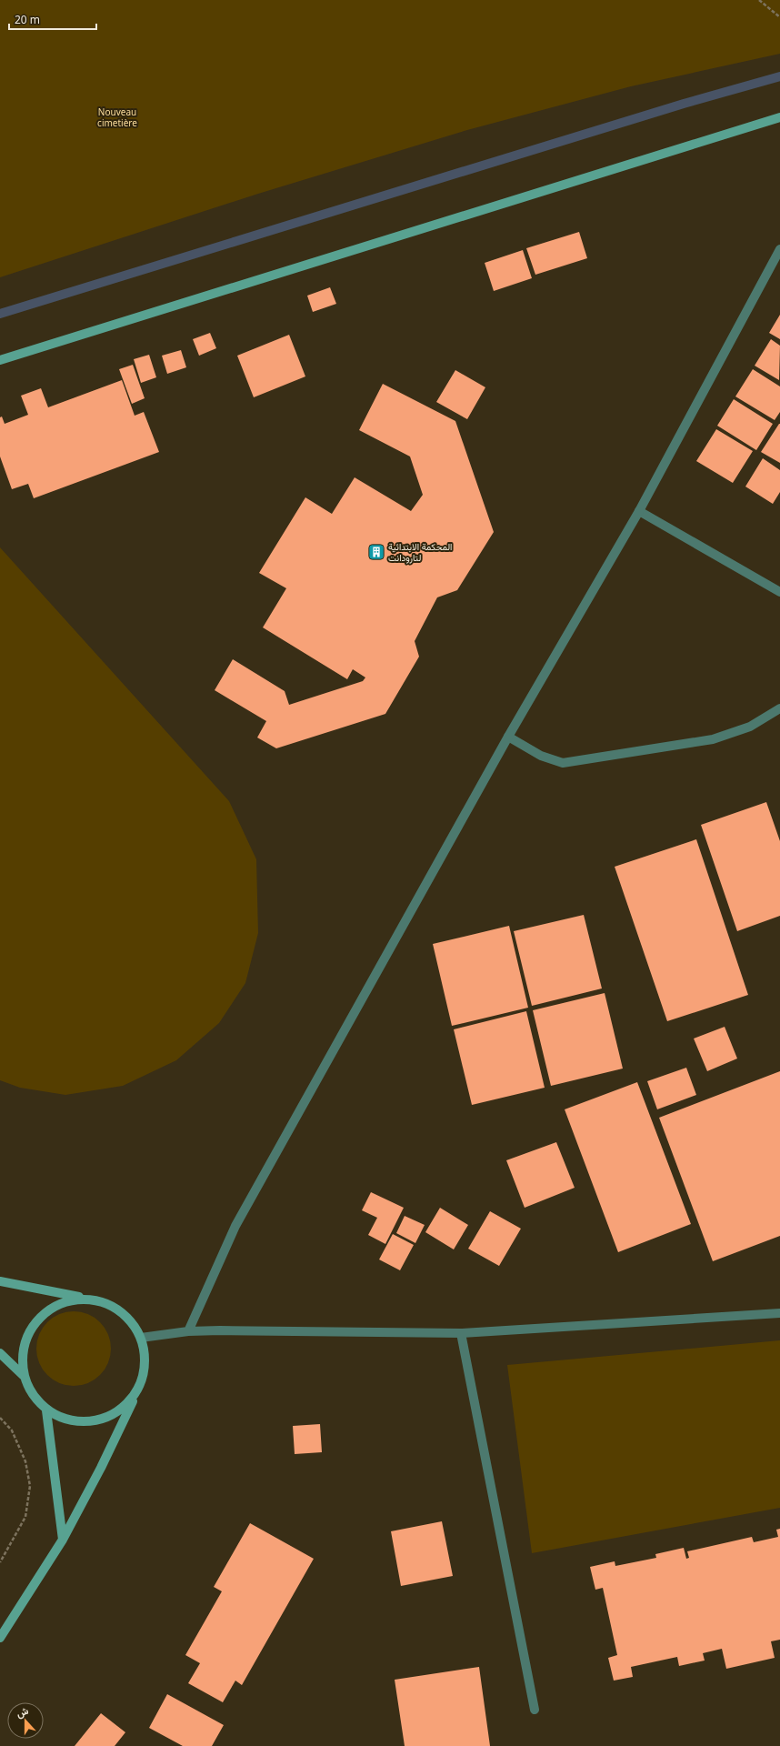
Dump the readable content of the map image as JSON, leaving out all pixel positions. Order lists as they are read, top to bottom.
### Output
{
  "parks": ["Nouveau cimetière"],
  "places": {
    "building": ["المحكمة الابتدائية لتارودانت"]
  },
  "scale_bar": "20 m",
  "north": "top"
}
